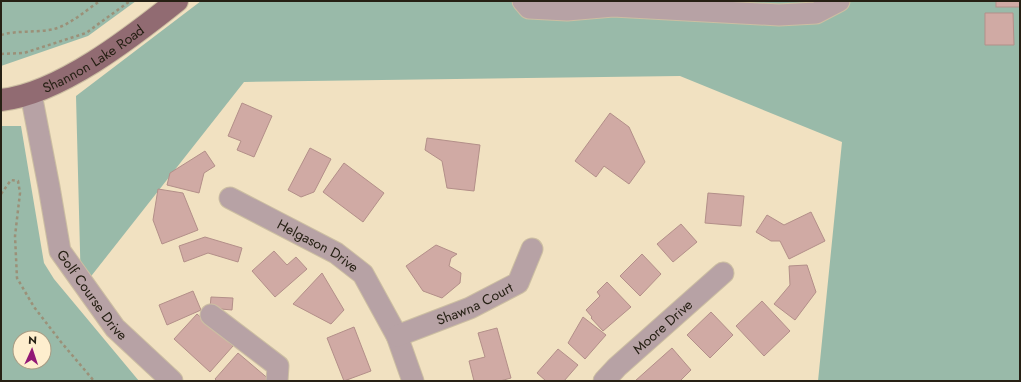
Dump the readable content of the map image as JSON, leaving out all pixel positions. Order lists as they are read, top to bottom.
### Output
{
  "streets": {
    "main road": ["Shannon Lake Road"],
    "street": [
      "Helgason Drive",
      "Golf Course Drive",
      "Shawna Court",
      "Moore Drive"
    ]
  },
  "crossings": [
    ["Shannon Lake Road", "Golf Course Drive"],
    ["Helgason Drive", "Shawna Court"]
  ],
  "north": "top"
}
